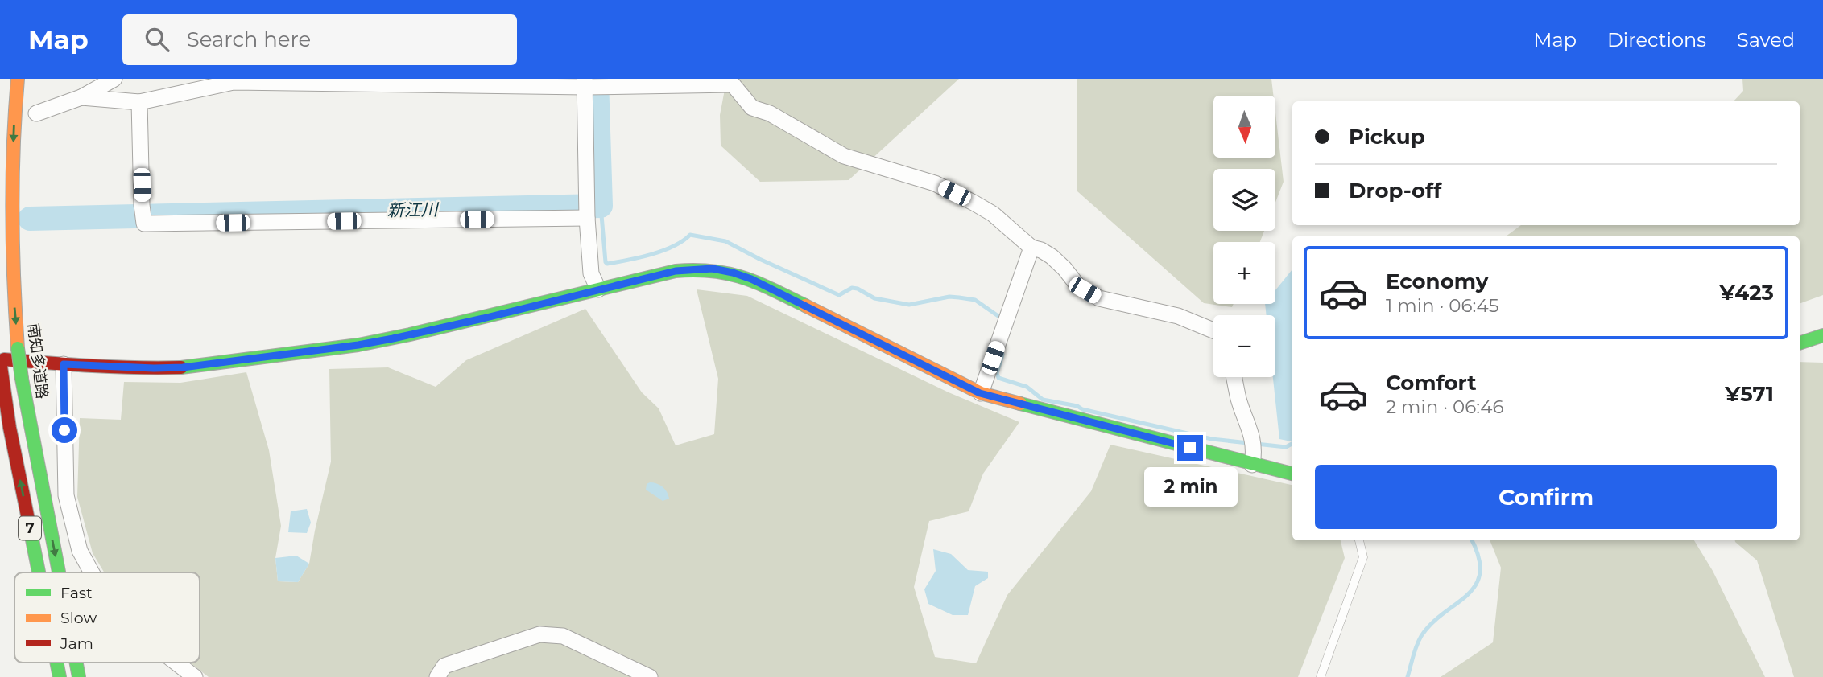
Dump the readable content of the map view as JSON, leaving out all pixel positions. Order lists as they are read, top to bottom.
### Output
{
  "streets": {
    "main road": ["南知多道路", "7"]
  },
  "water": ["新江川"],
  "legend": ["Fast", "Slow", "Jam"],
  "north": "bottom",
  "page": {
    "header": "Map",
    "search": "Search here",
    "nav": ["Map", "Directions", "Saved"],
    "map_buttons": ["+", "−"],
    "banner": ["Pickup", "Drop-off"],
    "list": [
      {
        "name": "Economy",
        "note": "1 min · 06:45",
        "value": "¥423"
      },
      {
        "name": "Comfort",
        "note": "2 min · 06:46",
        "value": "¥571"
      }
    ],
    "buttons": "Confirm",
    "bubble": "2 min"
  }
}
